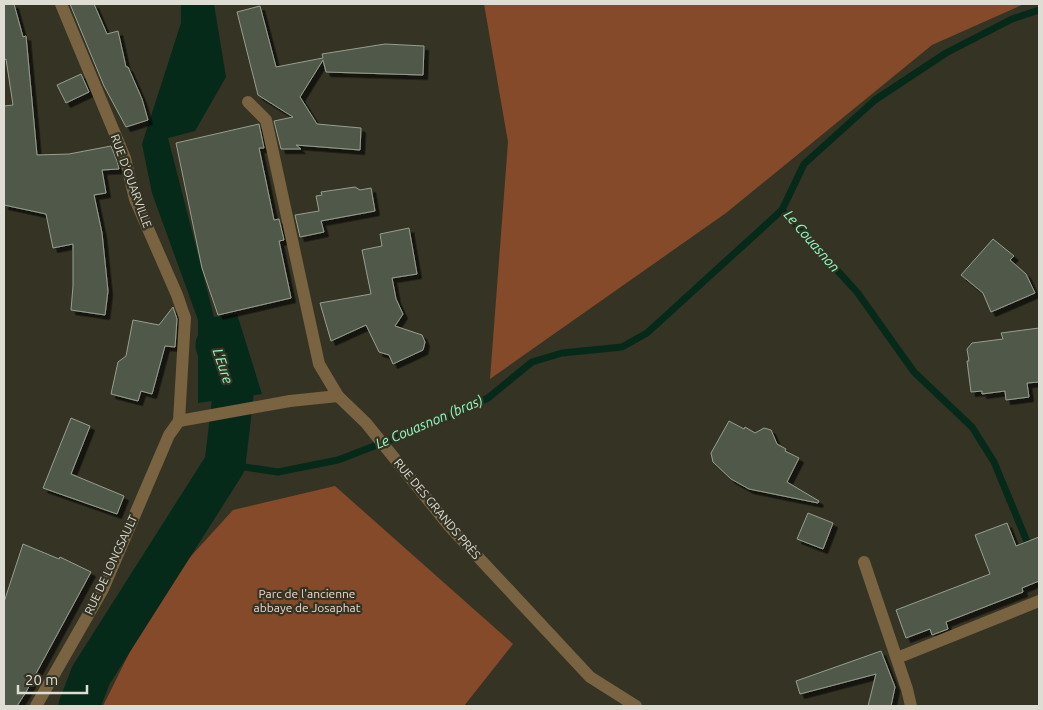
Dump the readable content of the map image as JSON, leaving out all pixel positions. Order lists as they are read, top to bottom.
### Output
{
  "streets": {
    "street": ["RUE D'OUARVILLE", "RUE DES GRANDS PRÈS", "RUE DE LONGSAULT"]
  },
  "crossings": [
    ["RUE D'OUARVILLE", "RUE DE LONGSAULT"]
  ],
  "water": ["Le Couasnon", "L'Eure", "Le Couasnon (bras)"],
  "parks": ["Parc de l'ancienne abbaye de Josaphat"],
  "scale_bar": "20 m"
}
